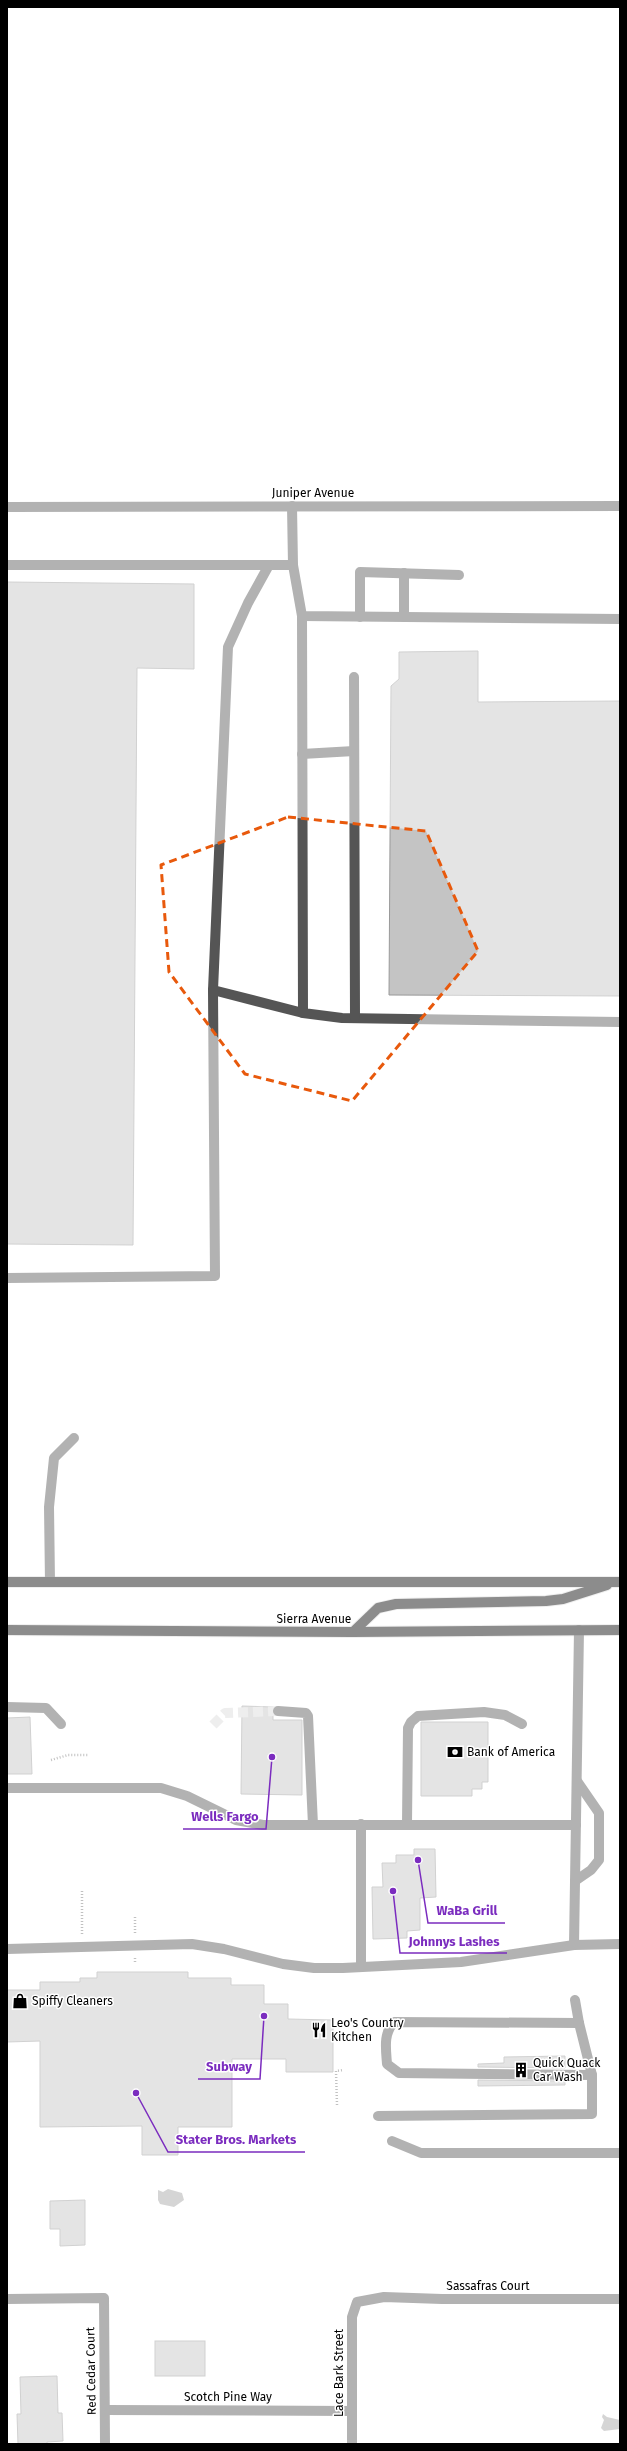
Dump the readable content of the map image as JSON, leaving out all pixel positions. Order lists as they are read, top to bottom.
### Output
{
  "streets": {
    "main road": ["Sierra Avenue"],
    "street": [
      "Juniper Avenue",
      "Sassafras Court",
      "Red Cedar Court",
      "Lace Bark Street",
      "Scotch Pine Way"
    ]
  },
  "crossings": [
    ["Sassafras Court", "Lace Bark Street"],
    ["Red Cedar Court", "Scotch Pine Way"],
    ["Lace Bark Street", "Scotch Pine Way"]
  ],
  "places": {
    "bank": ["Bank of America"],
    "other": [
      "Wells Fargo",
      "WaBa Grill",
      "Johnnys Lashes",
      "Subway",
      "Stater Bros. Markets"
    ],
    "shop": ["Spiffy Cleaners"],
    "restaurant": ["Leo's Country Kitchen"],
    "building": ["Quick Quack Car Wash"]
  }
}
